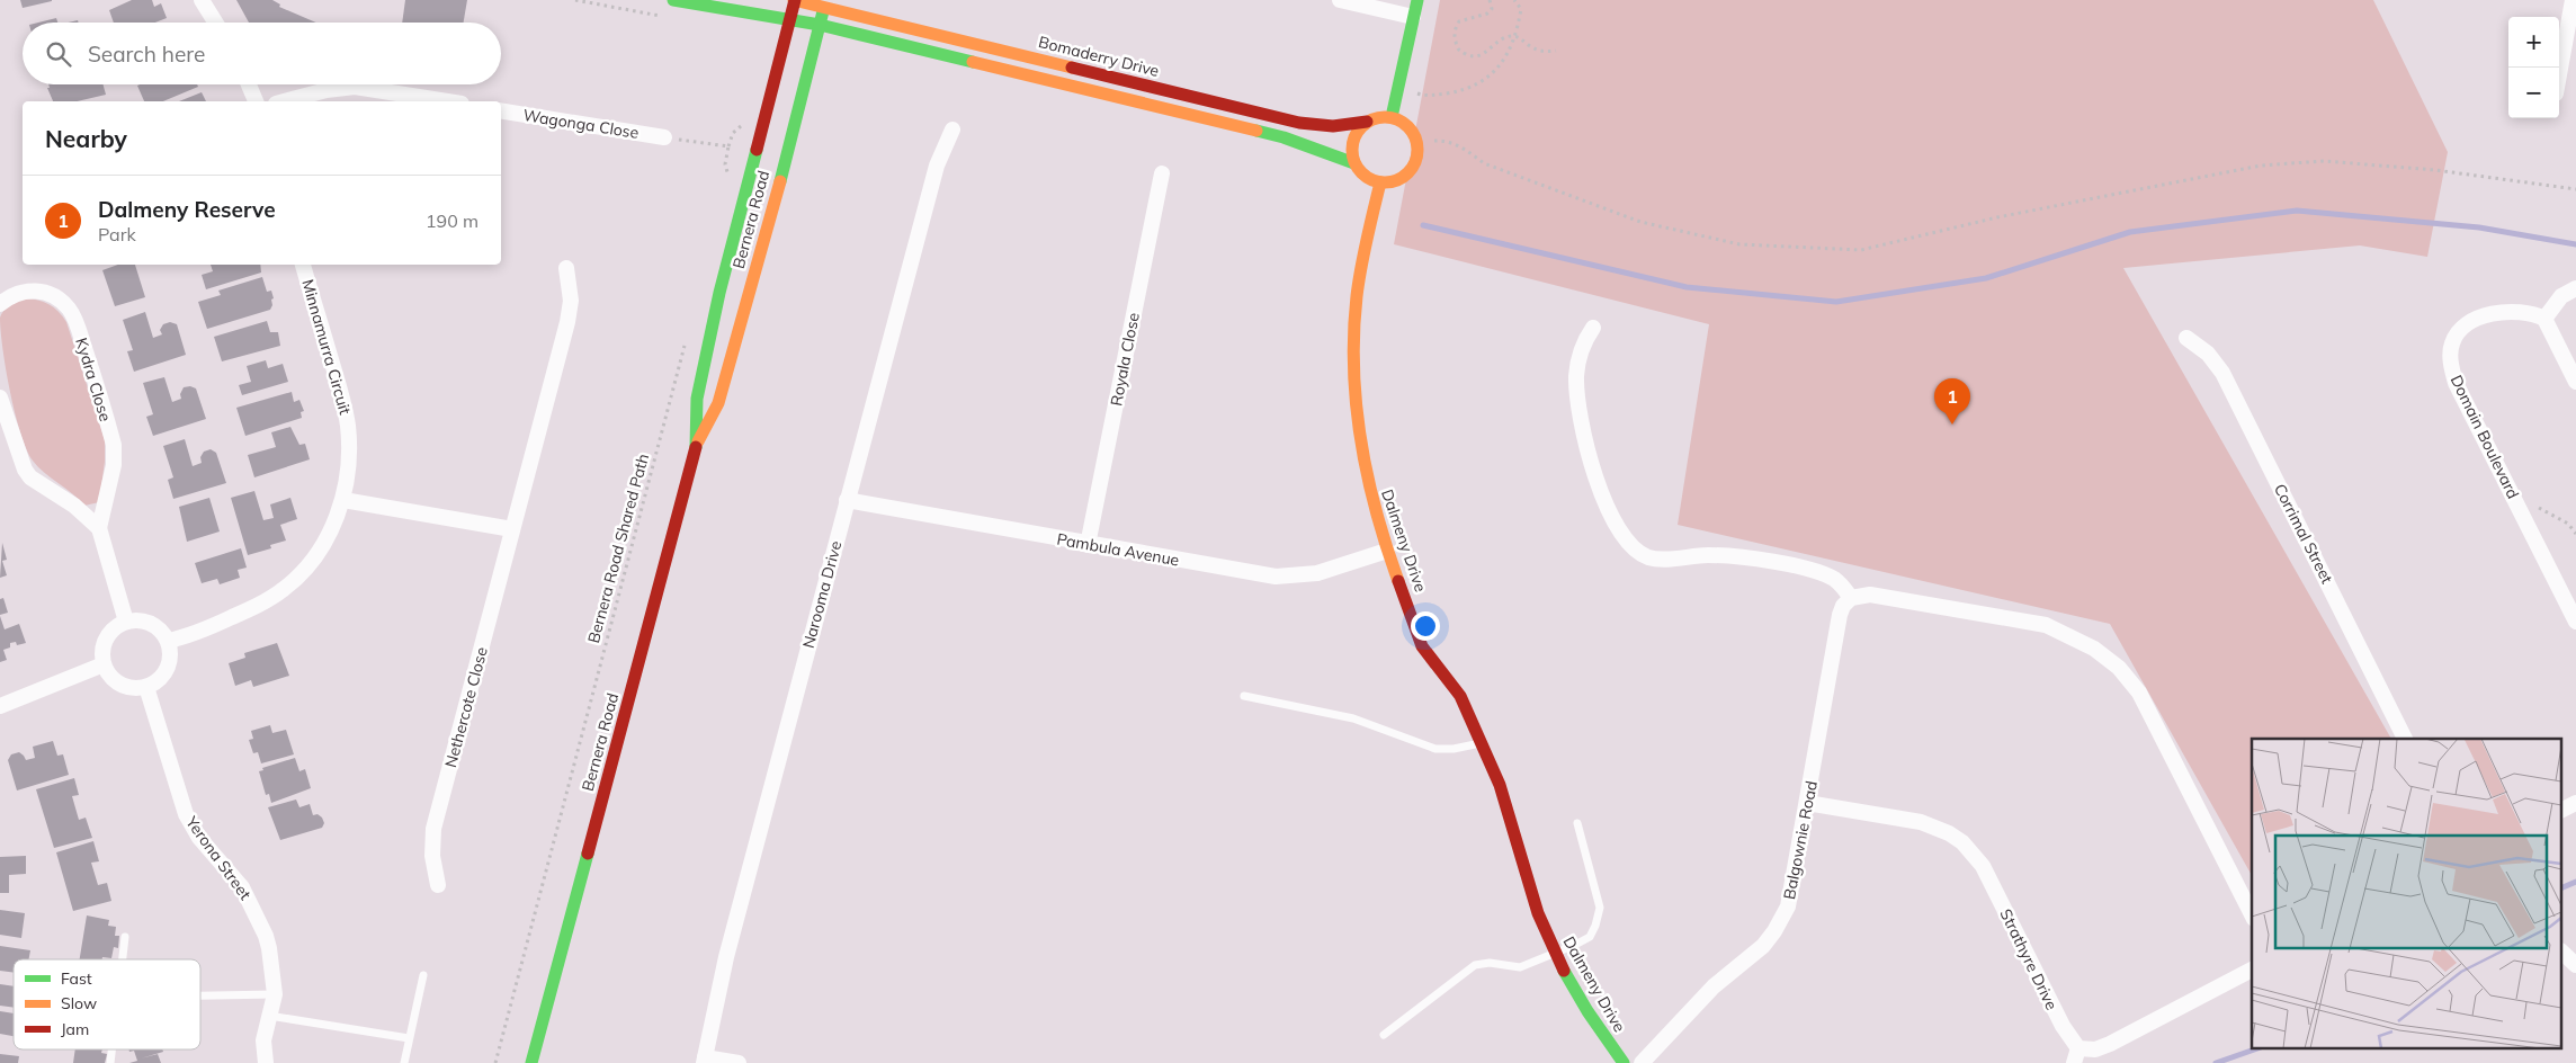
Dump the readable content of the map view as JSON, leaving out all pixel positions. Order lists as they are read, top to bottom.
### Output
{
  "streets": {
    "street": [
      "Bomaderry Drive",
      "Wagonga Close",
      "Bernera Road",
      "Minnamurra Circuit",
      "Royala Close",
      "Kydra Close",
      "Domain Boulevard",
      "Corrimal Street",
      "Dalmeny Drive",
      "Pambula Avenue",
      "Narooma Drive",
      "Nethercote Close",
      "Balgownie Road",
      "Yerona Street",
      "Strathyre Drive"
    ],
    "path": ["Bernera Road Shared Path"]
  },
  "crossings": [
    ["Bomaderry Drive", "Bernera Road"],
    ["Bomaderry Drive", "Dalmeny Drive"],
    ["Minnamurra Circuit", "Kydra Close"],
    ["Minnamurra Circuit", "Yerona Street"],
    ["Royala Close", "Pambula Avenue"],
    ["Kydra Close", "Yerona Street"],
    ["Dalmeny Drive", "Pambula Avenue"],
    ["Pambula Avenue", "Narooma Drive"],
    ["Balgownie Road", "Strathyre Drive"]
  ],
  "legend": ["Fast", "Slow", "Jam"],
  "page": {
    "map_buttons": ["+", "−"],
    "search": "Search here",
    "heading": "Nearby",
    "list": [
      {
        "mark": "1",
        "name": "Dalmeny Reserve",
        "note": "Park",
        "value": "190 m"
      }
    ],
    "pins": "1"
  }
}
